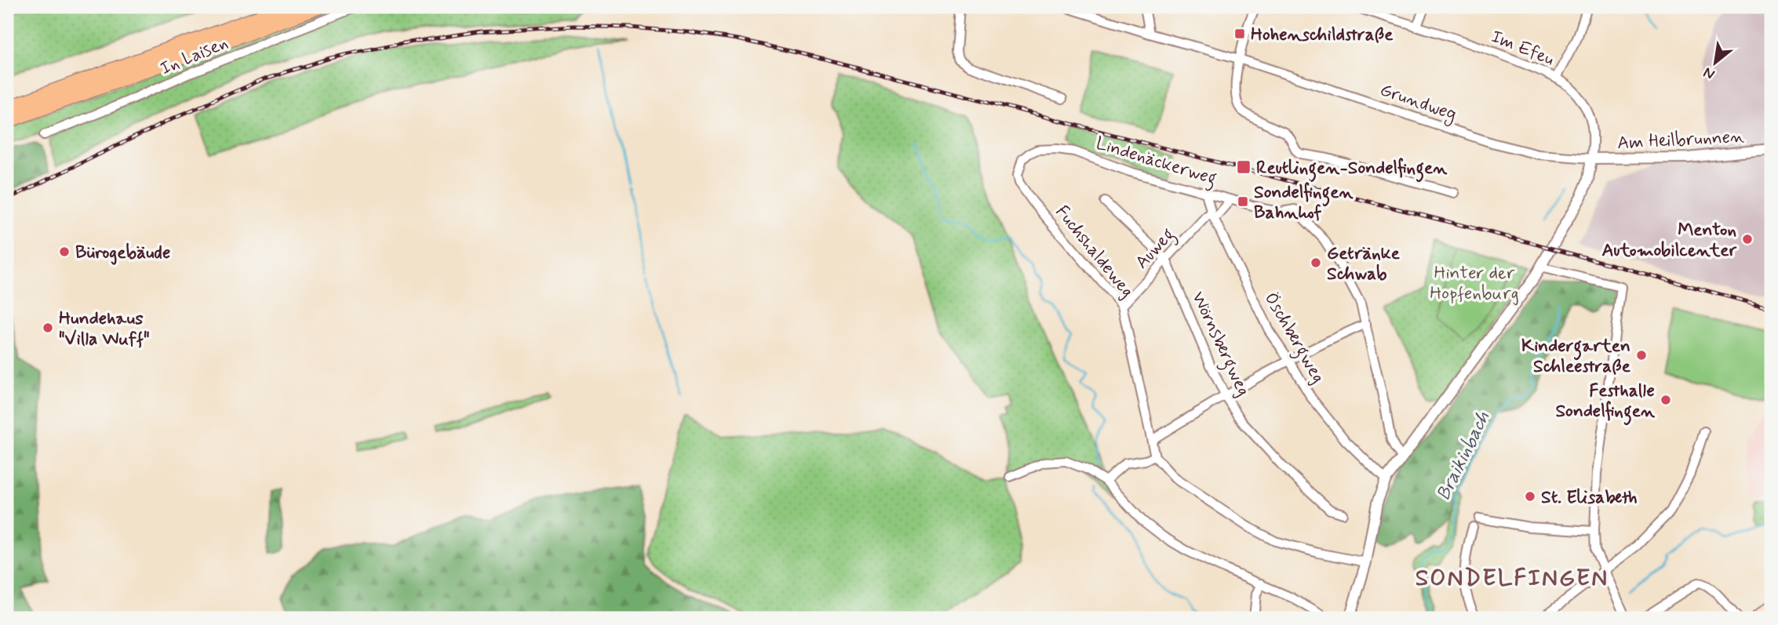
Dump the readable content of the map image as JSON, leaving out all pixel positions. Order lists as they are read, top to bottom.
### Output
{
  "streets": {
    "street": [
      "Im Efeu",
      "In Laisen",
      "Grundweg",
      "Am Heilbrunnen",
      "Lindenäckerweg",
      "Auweg",
      "Fuchshaldeweg",
      "Öschbergweg",
      "Wörnsbergweg"
    ]
  },
  "crossings": [
    ["Im Efeu", "Grundweg"],
    ["Im Efeu", "Am Heilbrunnen"],
    ["Grundweg", "Am Heilbrunnen"],
    ["Lindenäckerweg", "Auweg"],
    ["Lindenäckerweg", "Fuchshaldeweg"],
    ["Lindenäckerweg", "Öschbergweg"],
    ["Auweg", "Fuchshaldeweg"],
    ["Auweg", "Öschbergweg"],
    ["Auweg", "Wörnsbergweg"]
  ],
  "districts": ["SONDELFINGEN"],
  "water": ["Braikinbach"],
  "parks": ["Hinter der Hopfenburg"],
  "places": {
    "transit": ["Hohenschildstraße", "Reutlingen-Sondelfingen", "Sondelfingen Bahnhof"],
    "other": [
      "Menton Automobilcenter",
      "Bürogebäude",
      "Getränke Schwab",
      "Hundehaus \"Villa Wuff\"",
      "Kindergarten Schleestraße",
      "Festhalle Sondelfingen",
      "St. Elisabeth"
    ]
  },
  "north": "bottom left"
}
